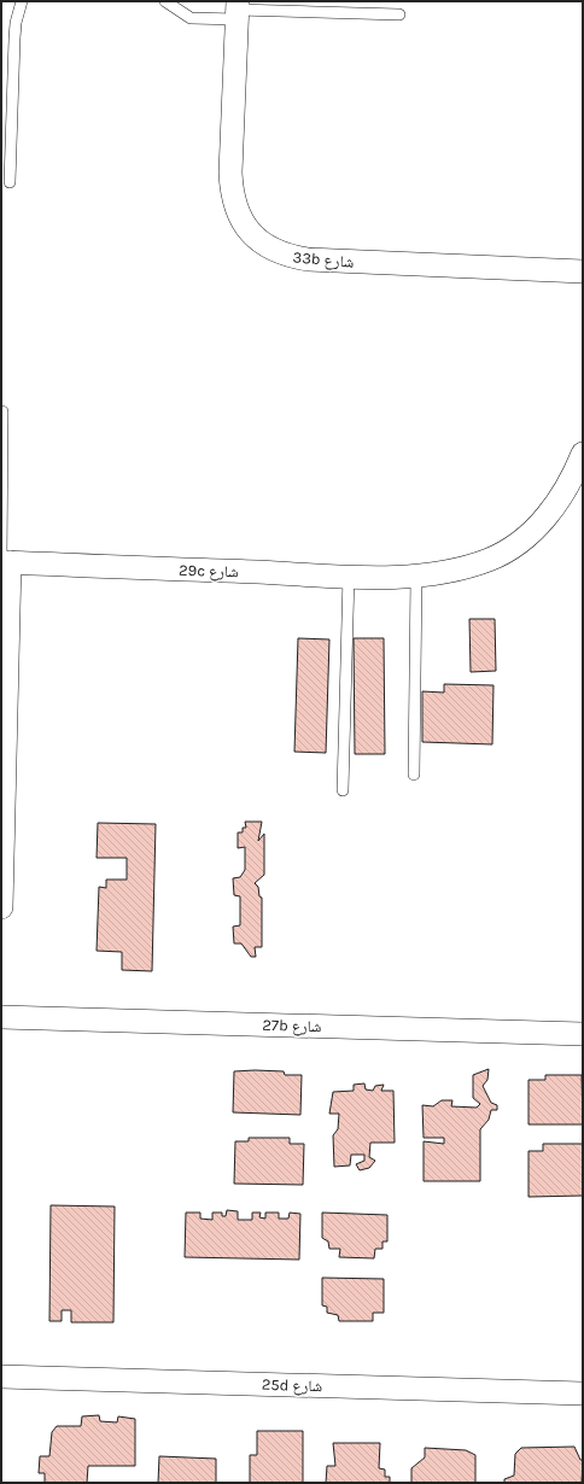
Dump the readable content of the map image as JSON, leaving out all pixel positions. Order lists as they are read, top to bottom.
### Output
{
  "streets": {
    "street": [
      "33b شارع",
      "29c شارع",
      "27b شارع",
      "25d شارع"
    ]
  }
}
